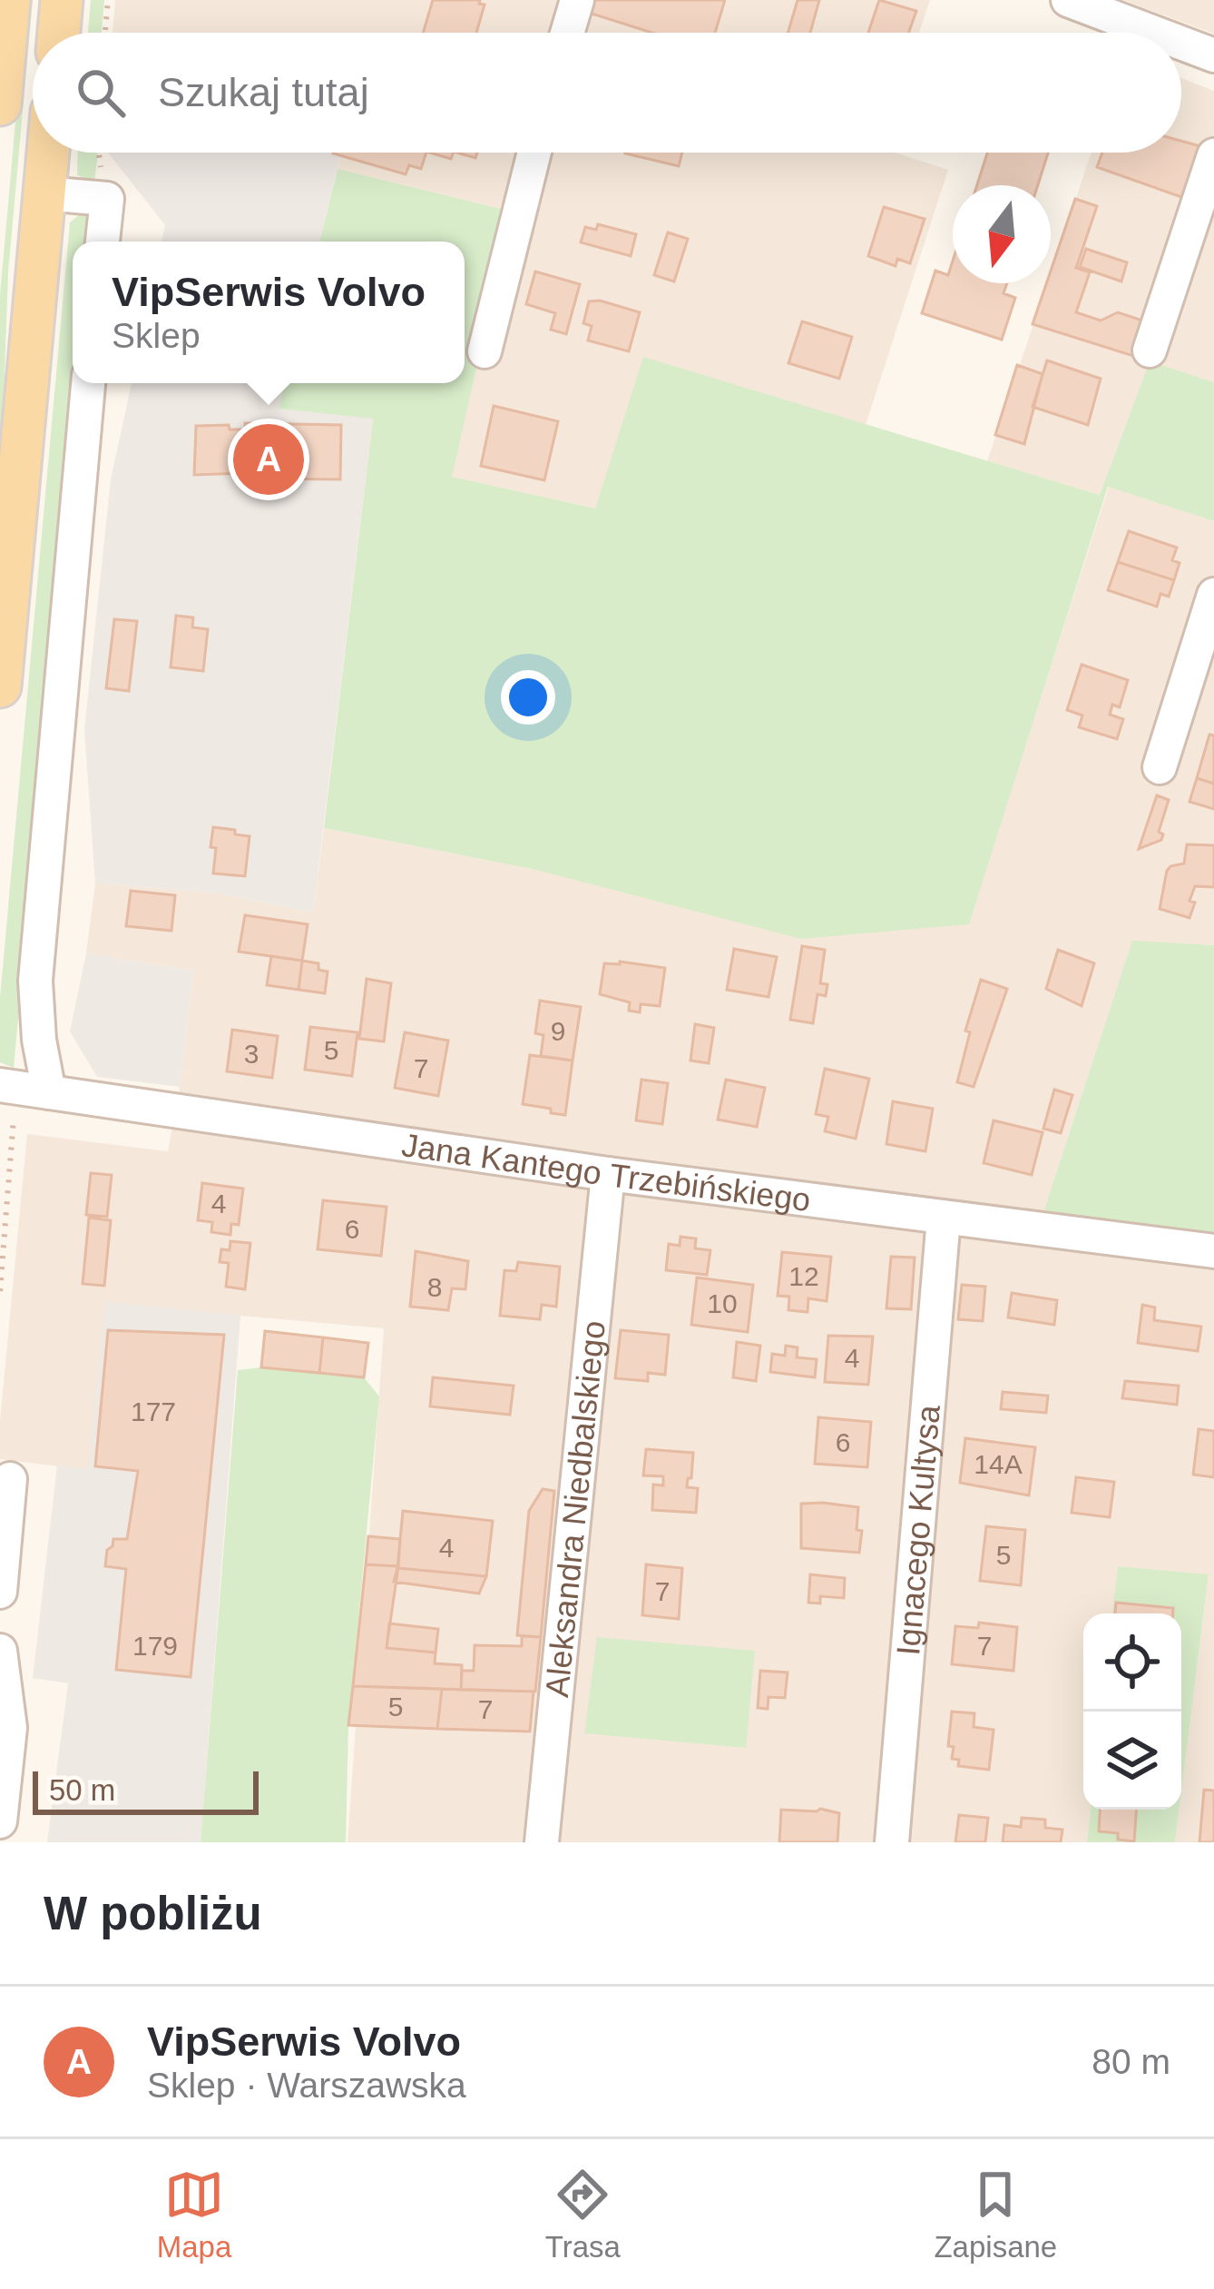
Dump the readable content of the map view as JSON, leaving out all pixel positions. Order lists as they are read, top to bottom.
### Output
{
  "streets": {
    "street": ["Jana Kantego Trzebińskiego", "Aleksandra Niedbalskiego", "Ignacego Kultysa"]
  },
  "crossings": [
    ["Jana Kantego Trzebińskiego", "Aleksandra Niedbalskiego"],
    ["Jana Kantego Trzebińskiego", "Ignacego Kultysa"]
  ],
  "house_numbers": [
    "9",
    "5",
    "3",
    "7",
    "4",
    "6",
    "12",
    "8",
    "10",
    "4",
    "177",
    "6",
    "14A",
    "4",
    "5",
    "7",
    "179",
    "7",
    "5",
    "7"
  ],
  "scale_bar": "50 m",
  "north": "bottom",
  "page": {
    "search": "Szukaj tutaj",
    "popup": ["VipSerwis Volvo", "Sklep"],
    "pins": "A",
    "scale": "50 m",
    "heading": "W pobliżu",
    "list": [
      {
        "mark": "A",
        "name": "VipSerwis Volvo",
        "note": "Sklep · Warszawska",
        "value": "80 m"
      }
    ],
    "nav": ["Mapa", "Trasa", "Zapisane"]
  }
}
